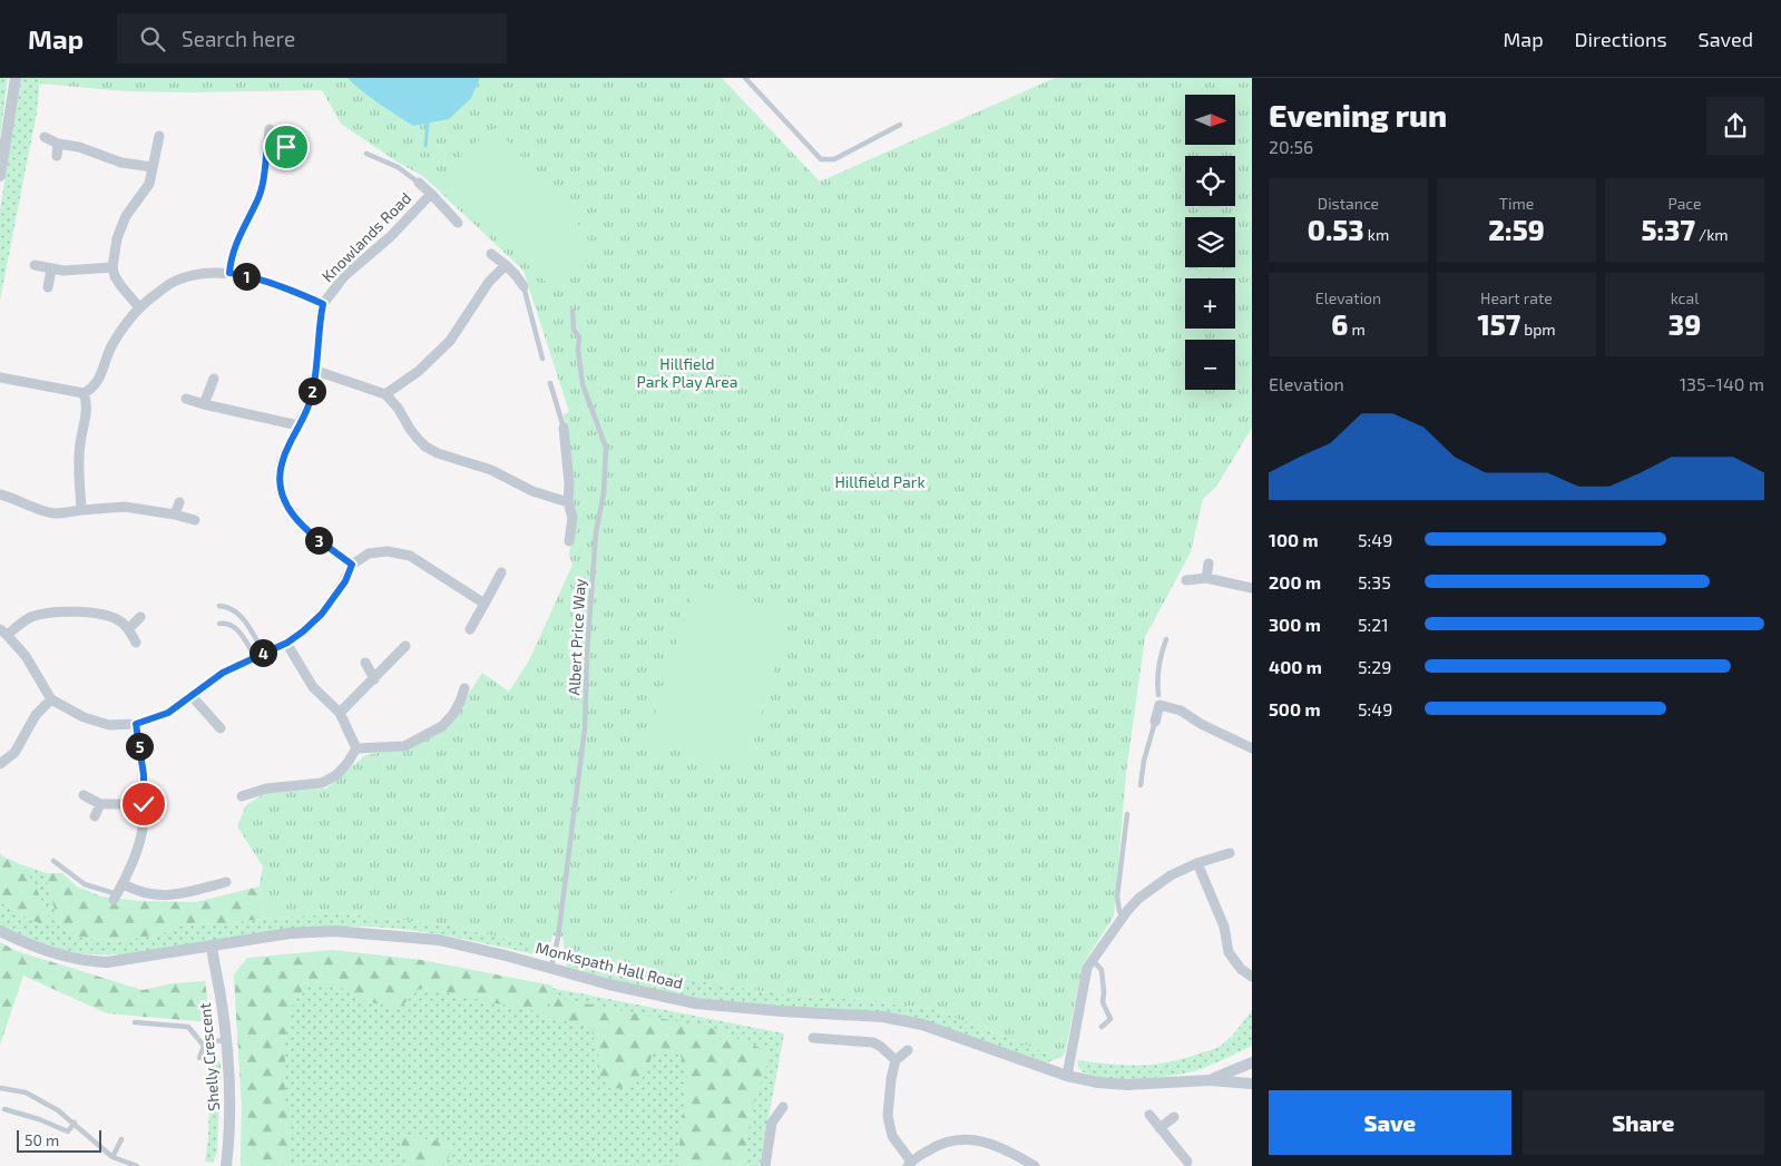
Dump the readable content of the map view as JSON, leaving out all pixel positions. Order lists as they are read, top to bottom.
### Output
{
  "streets": {
    "street": ["Knowlands Road", "Monkspath Hall Road", "Shelly Crescent"],
    "lane": ["Albert Price Way"]
  },
  "crossings": [
    ["Albert Price Way", "Monkspath Hall Road"],
    ["Monkspath Hall Road", "Shelly Crescent"]
  ],
  "parks": ["Hillfield Park Play Area", "Hillfield Park"],
  "scale_bar": "50 m",
  "north": "right",
  "page": {
    "header": "Map",
    "search": "Search here",
    "nav": ["Map", "Directions", "Saved"],
    "heading": ["Evening run", "20:56"],
    "map_buttons": ["+", "−"],
    "stats": [
      ["Distance", "0.53 km"],
      ["Time", "2:59"],
      ["Pace", "5:37 /km"],
      ["Elevation", "6 m"],
      ["Heart rate", "157 bpm"],
      ["kcal", "39"]
    ],
    "pins": [
      "1",
      "2",
      "3",
      "4",
      "5"
    ],
    "chart": ["Elevation", "135–140 m"],
    "list": [
      {
        "name": "100 m",
        "note": "5:49"
      },
      {
        "name": "200 m",
        "note": "5:35"
      },
      {
        "name": "300 m",
        "note": "5:21"
      },
      {
        "name": "400 m",
        "note": "5:29"
      },
      {
        "name": "500 m",
        "note": "5:49"
      }
    ],
    "buttons": ["Save", "Share"],
    "scale": "50 m"
  }
}
